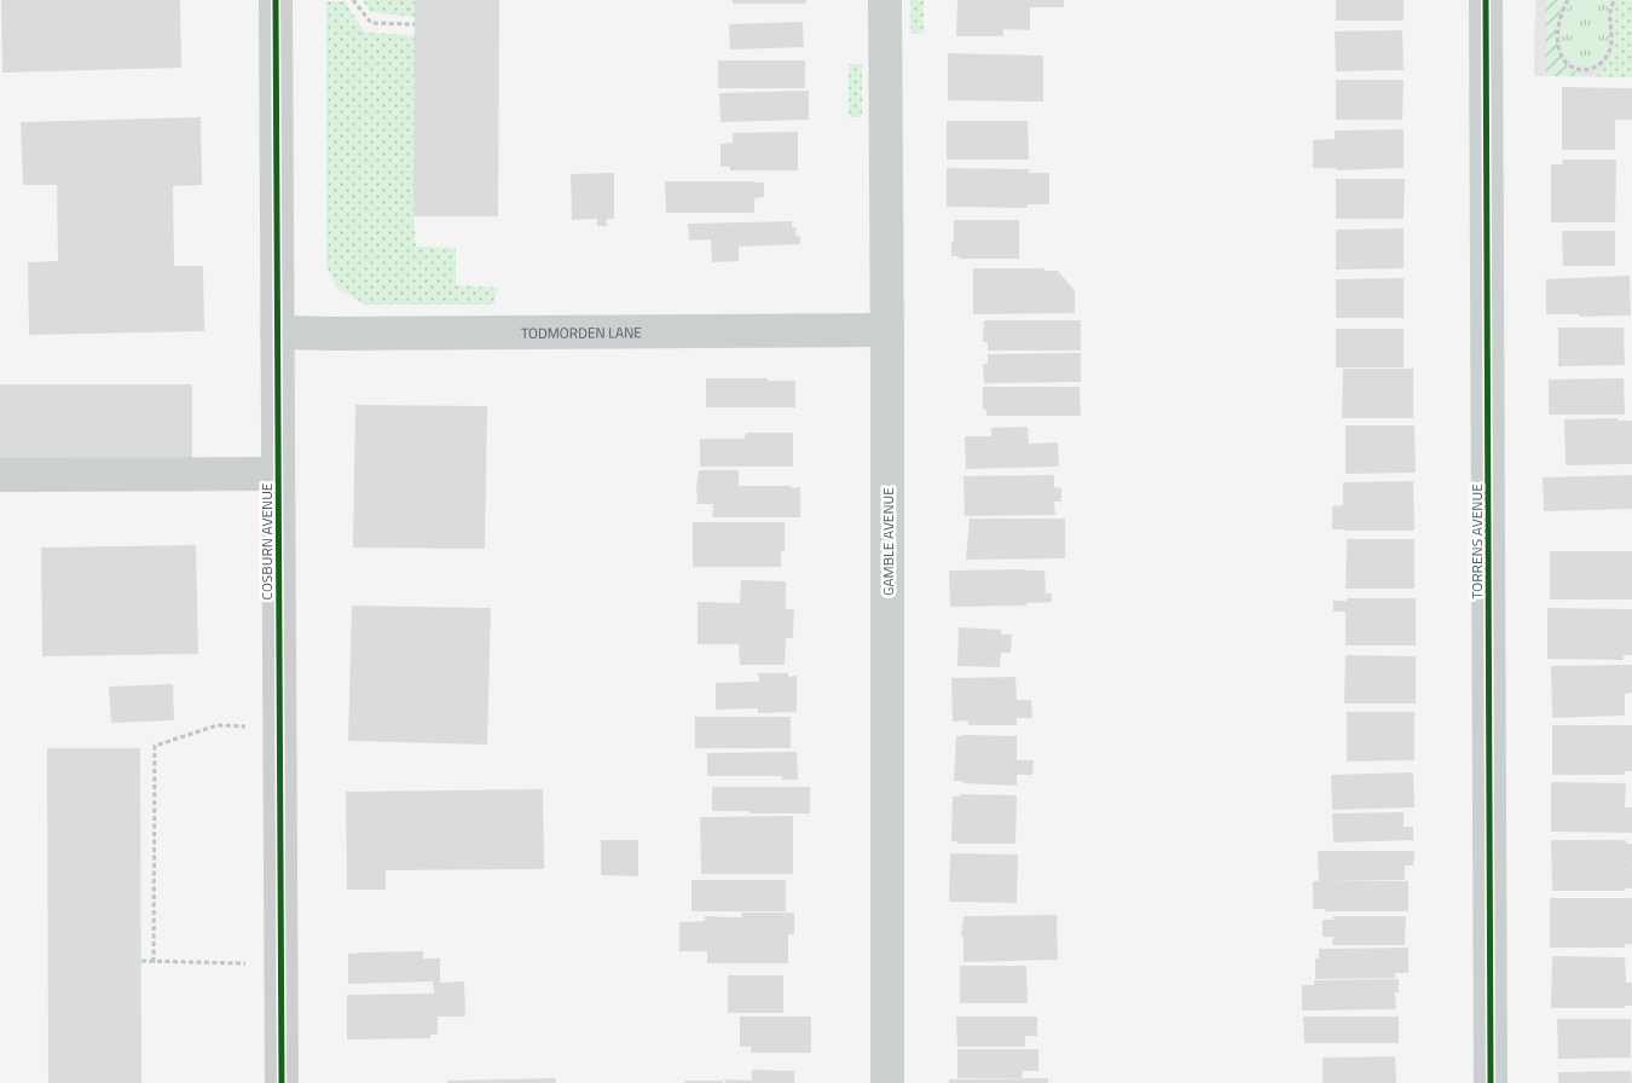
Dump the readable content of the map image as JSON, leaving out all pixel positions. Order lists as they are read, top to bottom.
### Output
{
  "streets": {
    "street": [
      "TODMORDEN LANE",
      "COSBURN AVENUE",
      "GAMBLE AVENUE",
      "TORRENS AVENUE"
    ]
  },
  "crossings": [
    ["TODMORDEN LANE", "COSBURN AVENUE"],
    ["TODMORDEN LANE", "GAMBLE AVENUE"]
  ]
}
